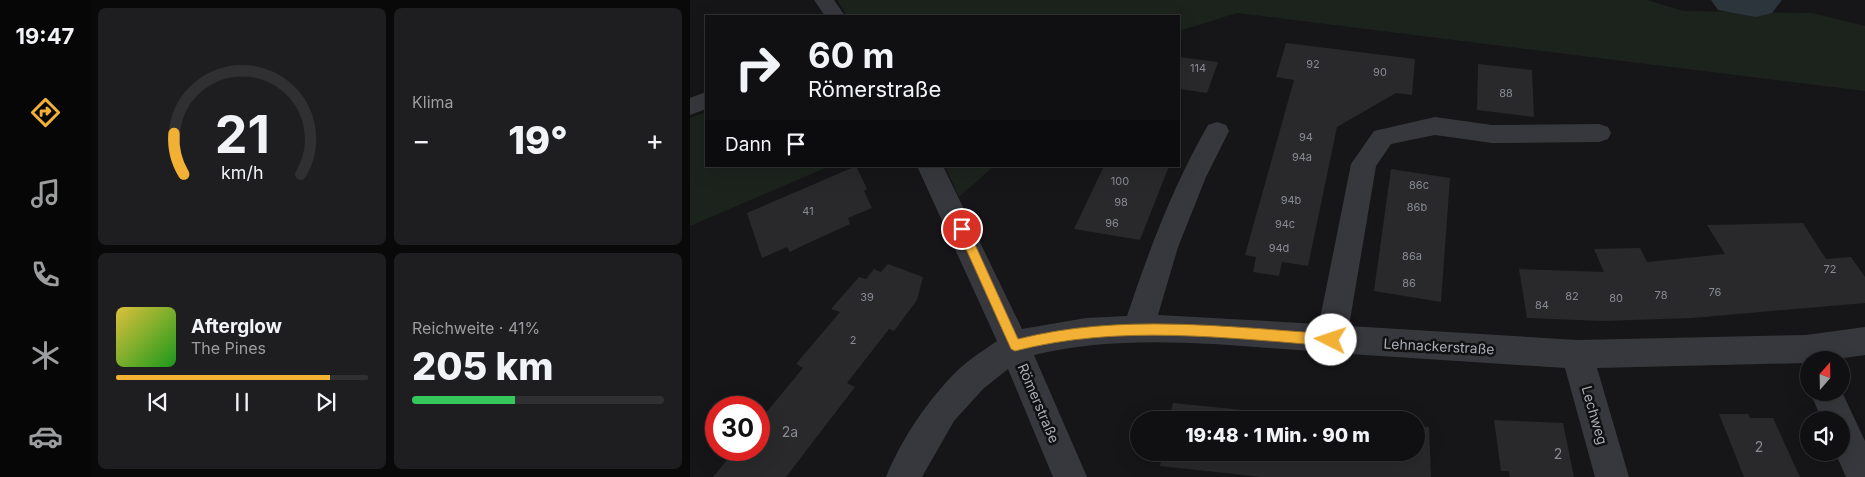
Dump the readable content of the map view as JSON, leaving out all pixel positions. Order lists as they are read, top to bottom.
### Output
{
  "streets": {
    "street": ["Lehnackerstraße", "Römerstraße", "Lechweg"]
  },
  "crossings": [
    ["Lehnackerstraße", "Römerstraße"],
    ["Lehnackerstraße", "Lechweg"]
  ],
  "house_numbers": [
    "92",
    "114",
    "90",
    "88",
    "94",
    "94a",
    "100",
    "86c",
    "94b",
    "98",
    "86b",
    "41",
    "96",
    "94c",
    "94d",
    "86a",
    "72",
    "86",
    "76",
    "78",
    "82",
    "39",
    "80",
    "84",
    "2",
    "2a",
    "2",
    "2"
  ],
  "north": "top",
  "page": {
    "tabs": "19:47",
    "tile": [
      "Klima",
      ["Reichweite · 41%", "205 km"]
    ],
    "turn": ["60 m", "Römerstraße"],
    "heat": ["−", "19°", "+"],
    "then": "Dann",
    "song": ["Afterglow", "The Pines"],
    "limit": "30",
    "trip": "19:48 · 1 Min. · 90 m",
    "gauge": ["21", "km/h"]
  }
}
